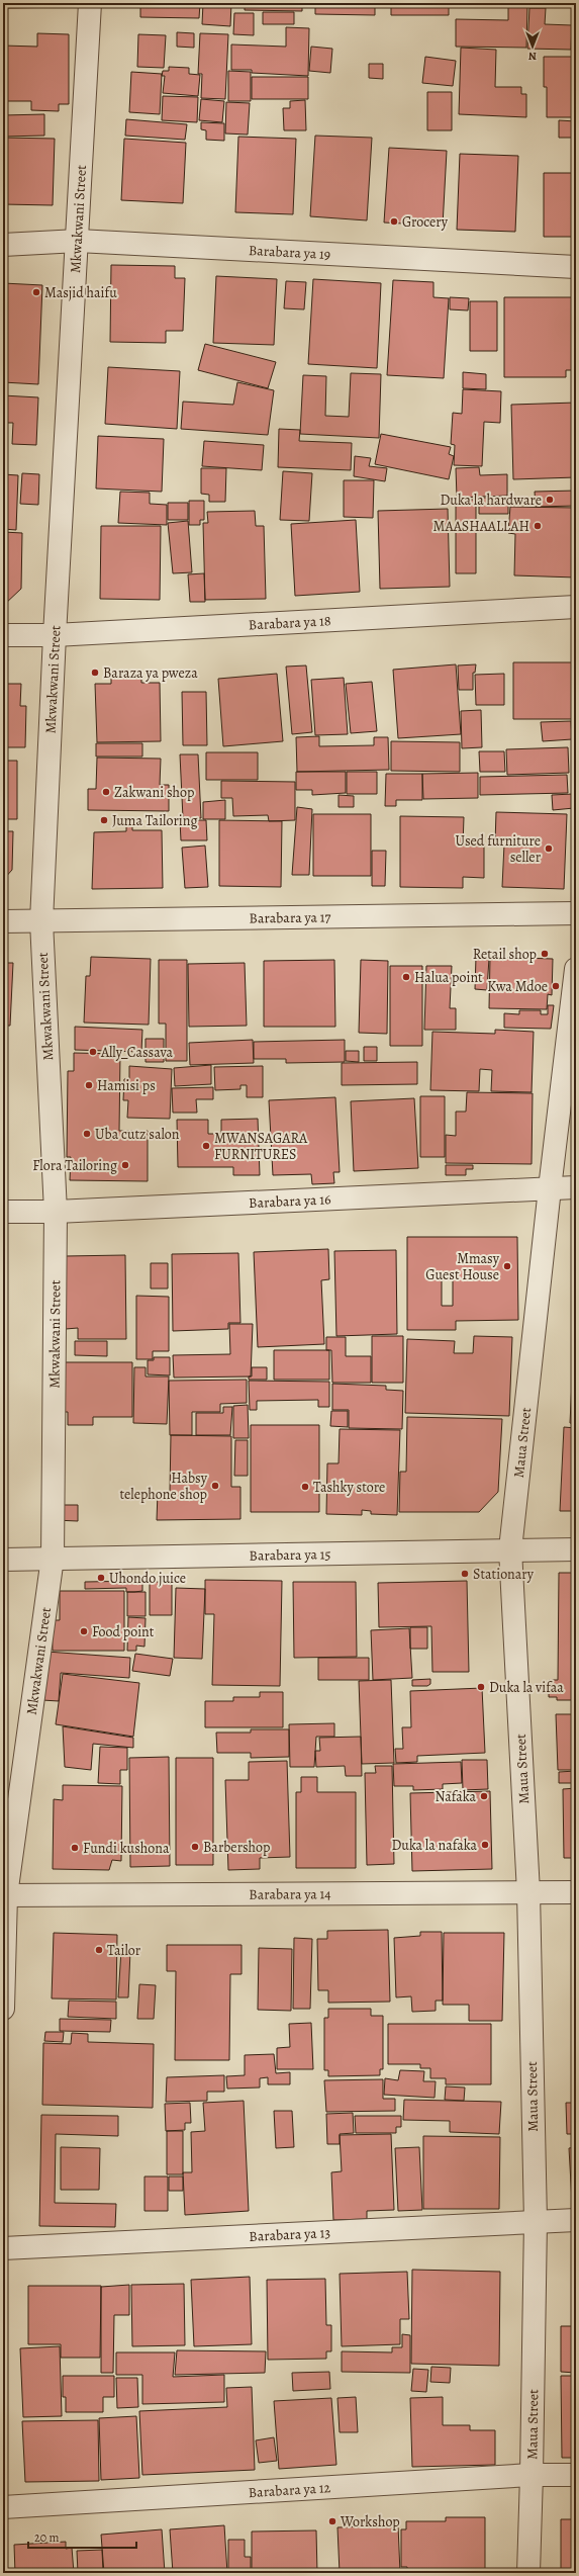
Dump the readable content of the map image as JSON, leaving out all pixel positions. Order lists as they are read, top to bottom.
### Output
{
  "streets": {
    "street": [
      "Mkwakwani Street",
      "Barabara ya 19",
      "Barabara ya 18",
      "Barabara ya 17",
      "Barabara ya 16",
      "Maua Street",
      "Barabara ya 15",
      "Barabara ya 14",
      "Barabara ya 13",
      "Barabara ya 12"
    ]
  },
  "crossings": [
    ["Mkwakwani Street", "Barabara ya 19"],
    ["Mkwakwani Street", "Barabara ya 18"],
    ["Mkwakwani Street", "Barabara ya 17"],
    ["Mkwakwani Street", "Barabara ya 16"],
    ["Mkwakwani Street", "Barabara ya 15"],
    ["Mkwakwani Street", "Barabara ya 14"],
    ["Barabara ya 16", "Maua Street"],
    ["Maua Street", "Barabara ya 15"],
    ["Maua Street", "Barabara ya 14"],
    ["Maua Street", "Barabara ya 13"],
    ["Maua Street", "Barabara ya 12"]
  ],
  "places": [
    "Grocery",
    "Masjid haifu",
    "Duka la hardware",
    "MAASHAALLAH",
    "Baraza ya pweza",
    "Zakwani shop",
    "Juma Tailoring",
    "Used furniture seller",
    "Retail shop",
    "Halua point",
    "Kwa Mdoe",
    "Ally_Cassava",
    "Hamisi ps",
    "Uba cutz salon",
    "MWANSAGARA FURNITURES",
    "Flora Tailoring",
    "Mmasy Guest House",
    "Habsy telephone shop",
    "Tashky store",
    "Stationary",
    "Uhondo juice",
    "Food point",
    "Duka la vifaa",
    "Nafaka",
    "Duka la nafaka",
    "Barbershop",
    "Fundi kushona",
    "Tailor",
    "Workshop"
  ],
  "scale_bar": "20 m",
  "north": "bottom"
}
